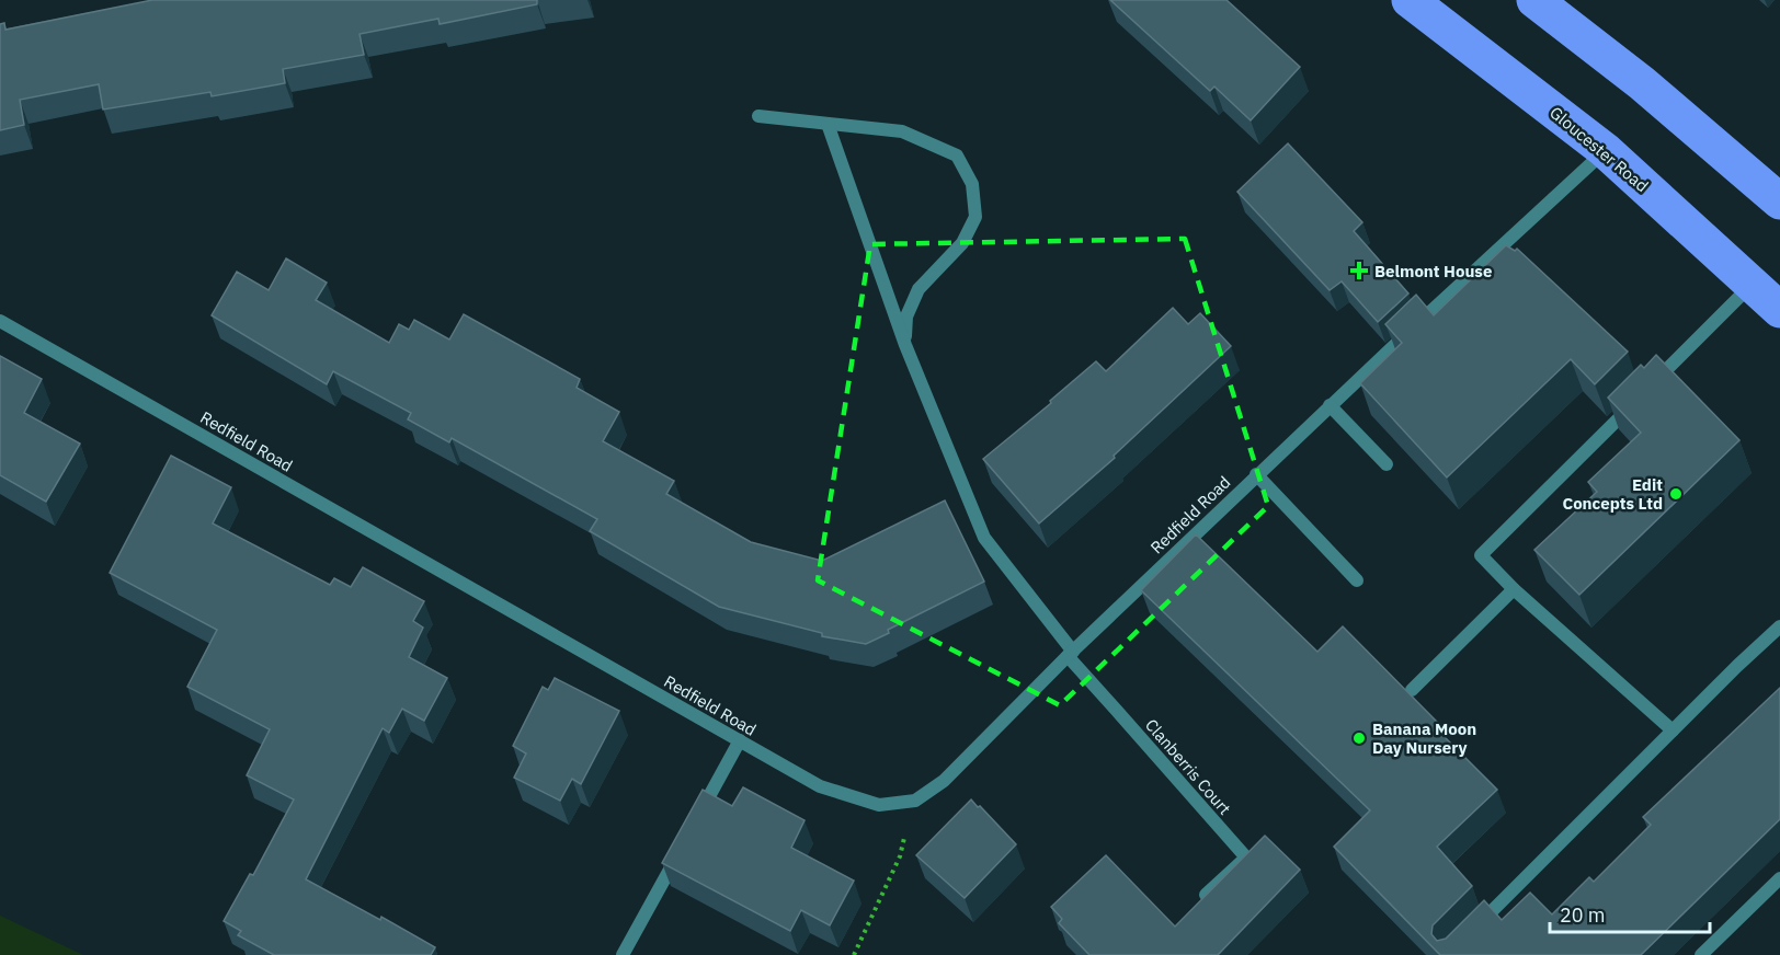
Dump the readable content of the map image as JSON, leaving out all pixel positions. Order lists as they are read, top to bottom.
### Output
{
  "streets": {
    "main road": ["Gloucester Road"],
    "street": ["Redfield Road", "Clanberris Court"]
  },
  "crossings": [
    ["Gloucester Road", "Redfield Road"],
    ["Redfield Road", "Clanberris Court"]
  ],
  "places": {
    "health": ["Belmont House"],
    "other": ["Edit Concepts Ltd", "Banana Moon Day Nursery"]
  },
  "scale_bar": "20 m"
}
